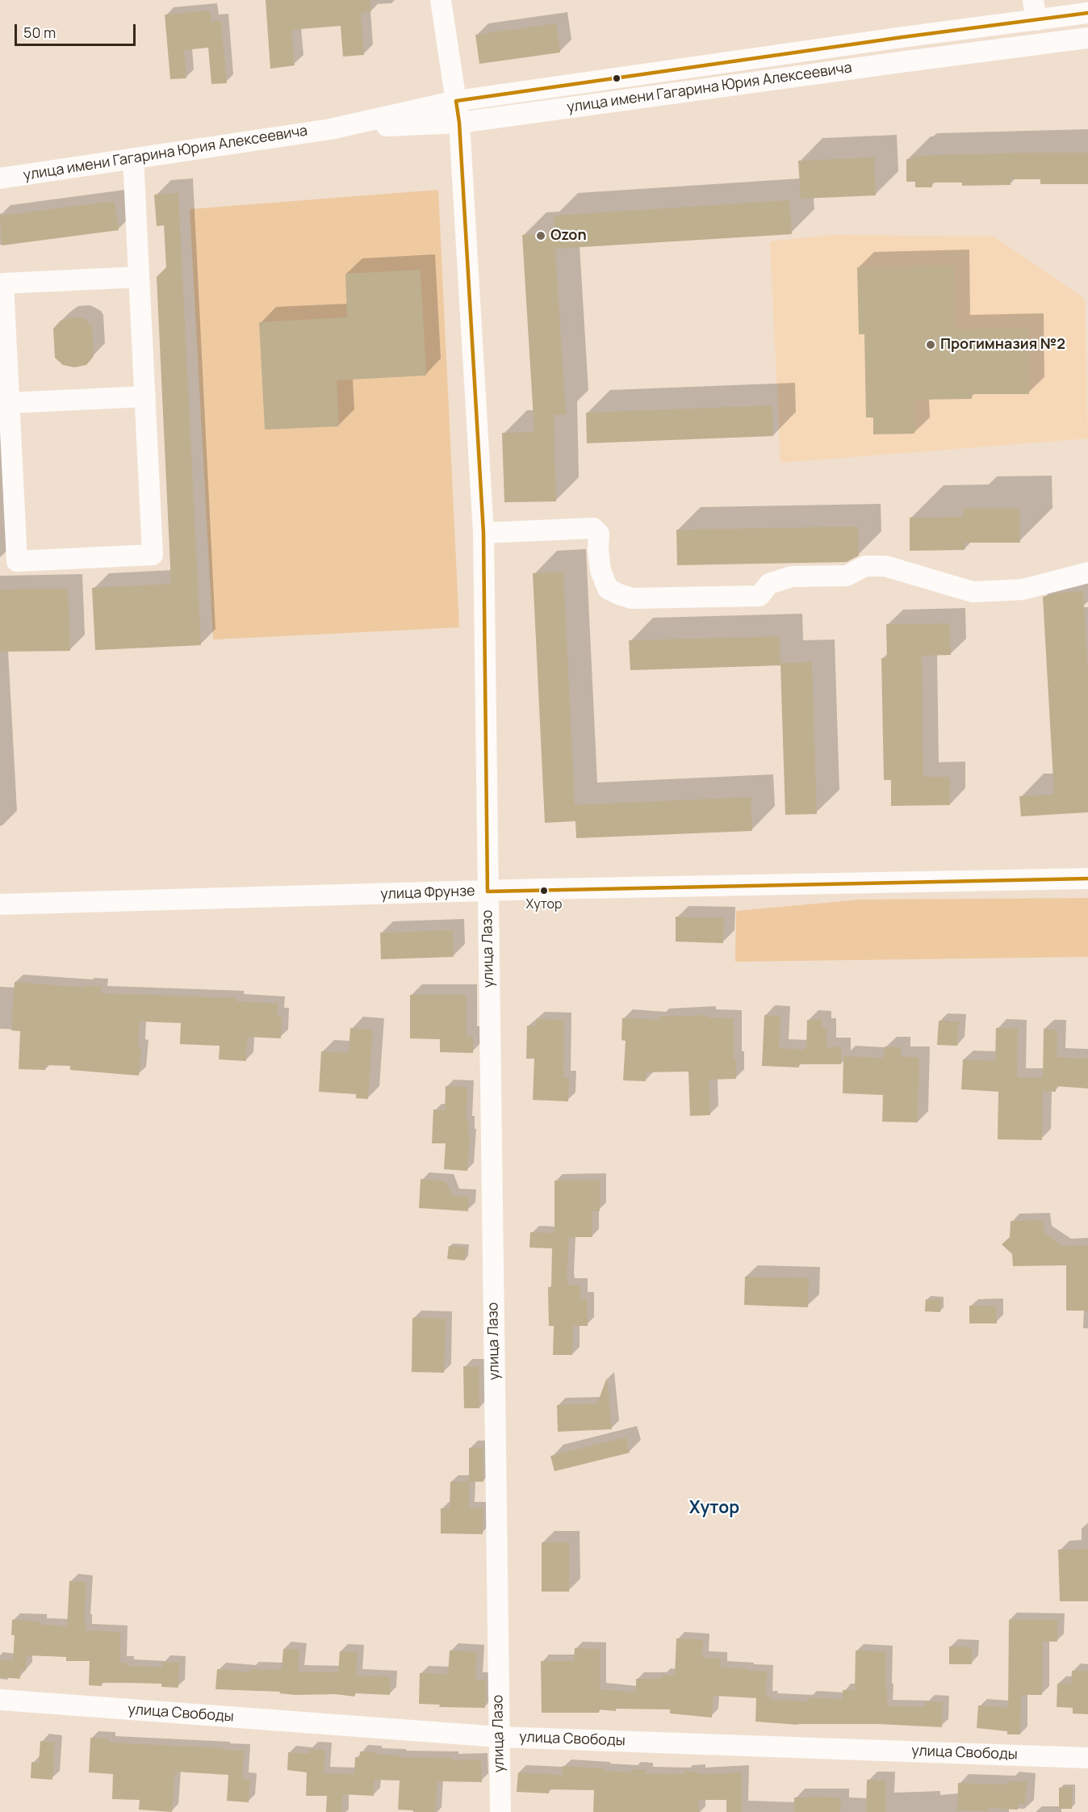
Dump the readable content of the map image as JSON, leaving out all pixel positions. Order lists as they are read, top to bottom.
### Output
{
  "streets": {
    "street": [
      "улица имени Гагарина Юрия Алексеевича",
      "улица Фрунзе",
      "улица Лазо",
      "улица Свободы"
    ]
  },
  "crossings": [
    ["улица имени Гагарина Юрия Алексеевича", "улица Лазо"],
    ["улица Фрунзе", "улица Лазо"],
    ["улица Лазо", "улица Свободы"]
  ],
  "districts": ["Хутор"],
  "places": ["Ozon", "Прогимназия №2", "Хутор"],
  "scale_bar": "50 m"
}
